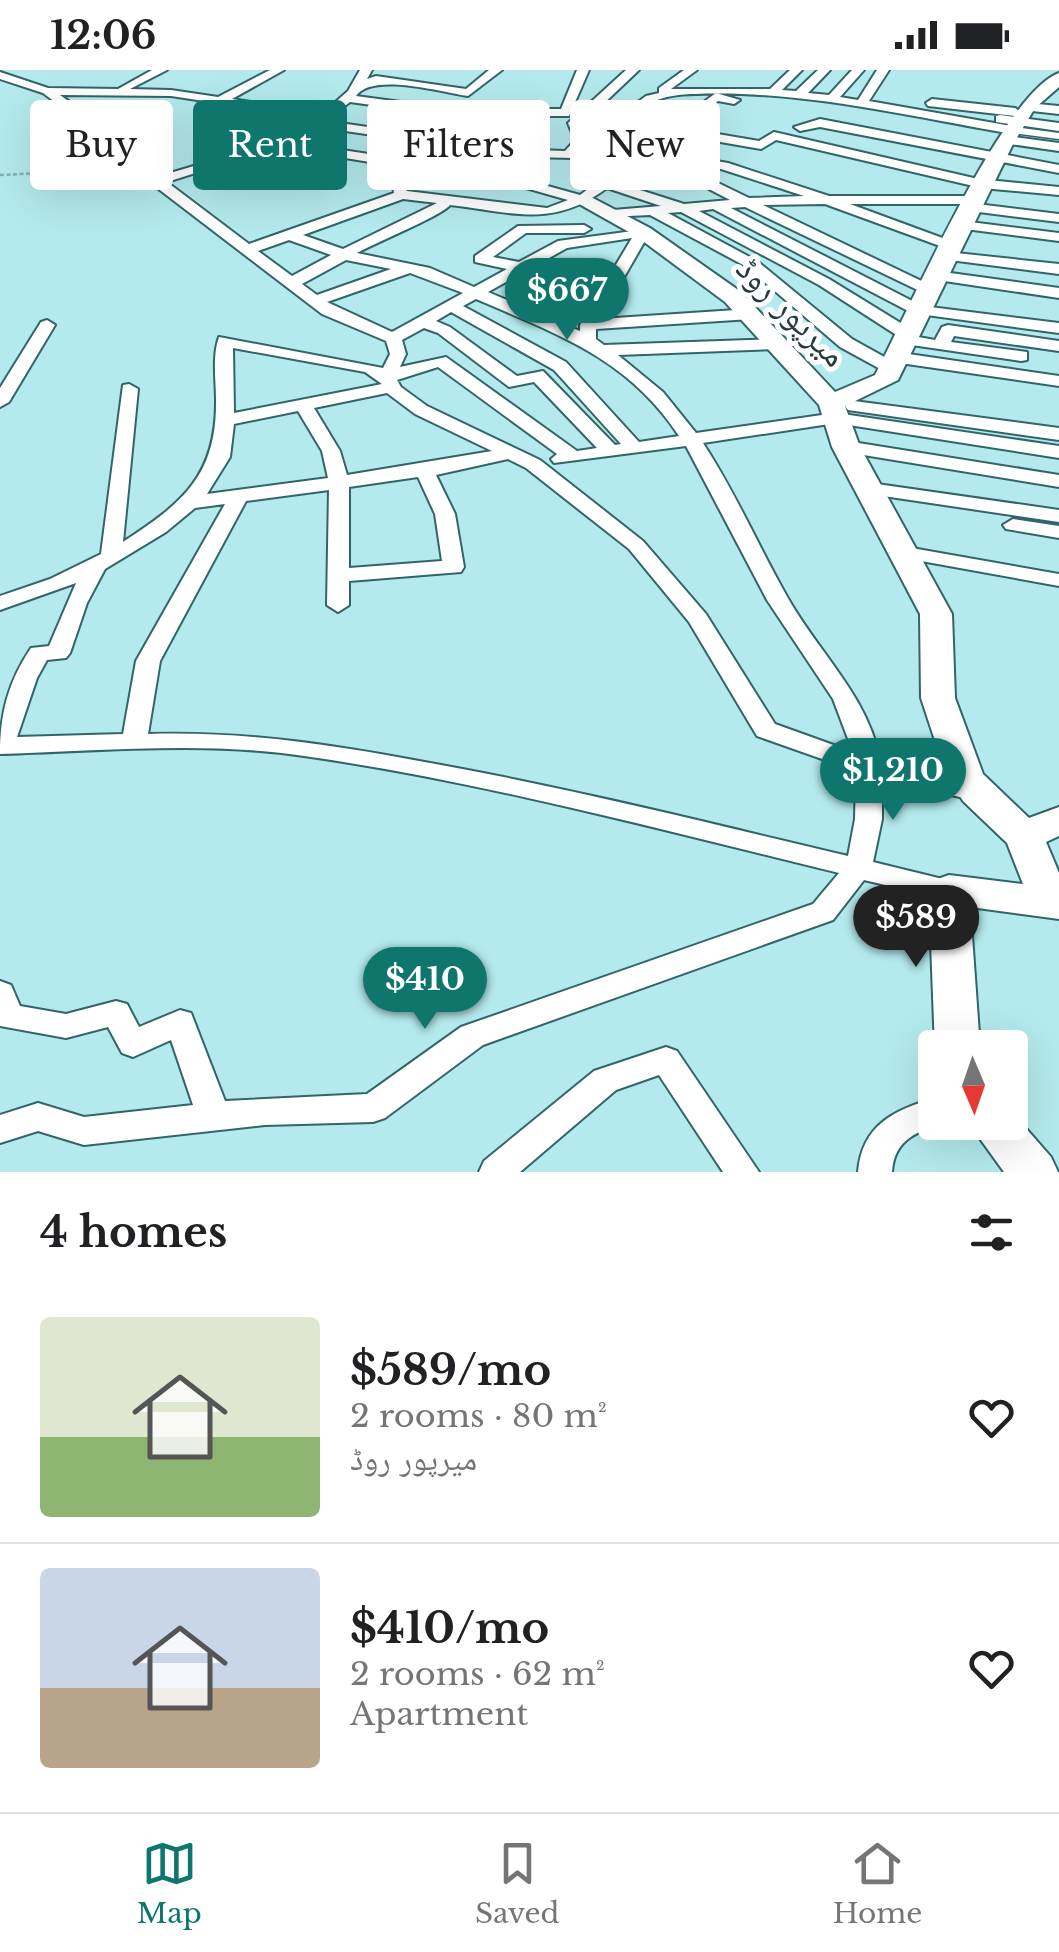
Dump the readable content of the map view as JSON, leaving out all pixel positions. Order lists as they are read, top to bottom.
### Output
{
  "streets": {
    "street": ["میرپور روڈ"]
  },
  "north": "bottom",
  "page": {
    "status": "12:06",
    "chip": [
      "Buy",
      "Rent",
      "Filters",
      "New"
    ],
    "price": [
      "$667",
      "$1,210",
      "$589",
      "$410"
    ],
    "heading": "4 homes",
    "list": [
      {
        "name": "$589/mo",
        "note": "2 rooms · 80 m² · میرپور روڈ"
      },
      {
        "name": "$410/mo",
        "note": "2 rooms · 62 m² · Apartment"
      }
    ],
    "tabs": ["Map", "Saved", "Home"]
  }
}
